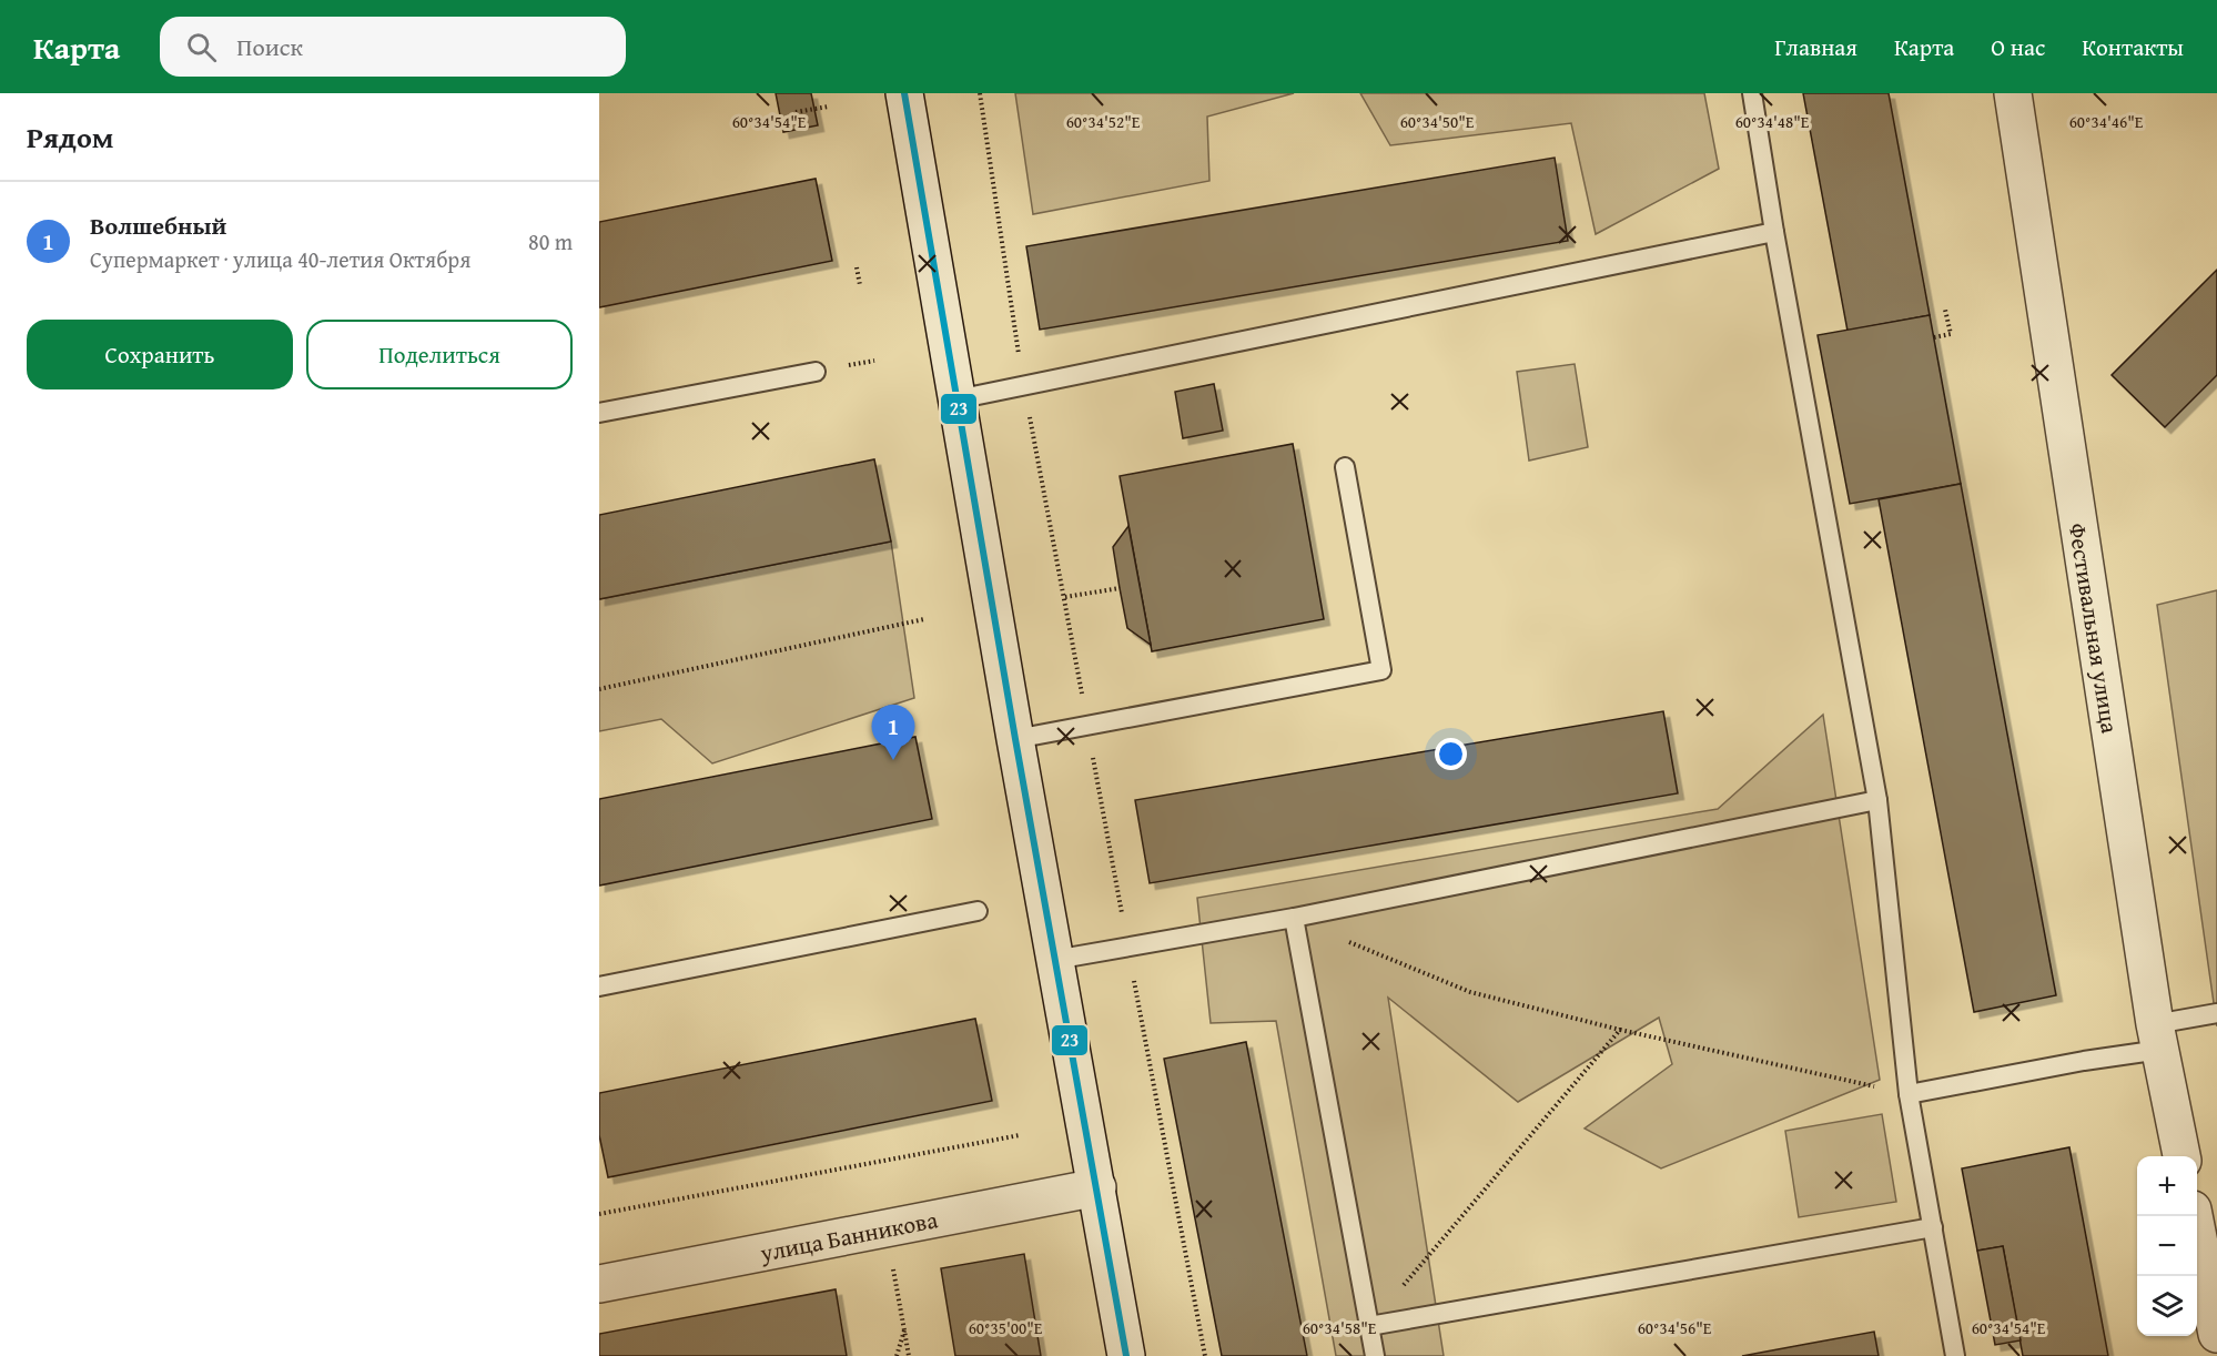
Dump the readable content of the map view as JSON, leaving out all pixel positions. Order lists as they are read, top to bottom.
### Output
{
  "streets": {
    "street": ["Фестивальная улица", "улица Банникова"]
  },
  "lines": ["transit line 23"],
  "page": {
    "header": "Карта",
    "search": "Поиск",
    "nav": [
      "Главная",
      "Карта",
      "О нас",
      "Контакты"
    ],
    "heading": "Рядом",
    "list": [
      {
        "mark": "1",
        "name": "Волшебный",
        "note": "Супермаркет · улица 40-летия Октября",
        "value": "80 m"
      }
    ],
    "buttons": ["Сохранить", "Поделиться"],
    "pins": "1",
    "map_buttons": ["+", "−"]
  },
  "coordinates": [
    "60°34'54\"E",
    "60°34'52\"E",
    "60°34'50\"E",
    "60°34'48\"E",
    "60°34'46\"E",
    "60°35'00\"E",
    "60°34'58\"E",
    "60°34'56\"E"
  ]
}
